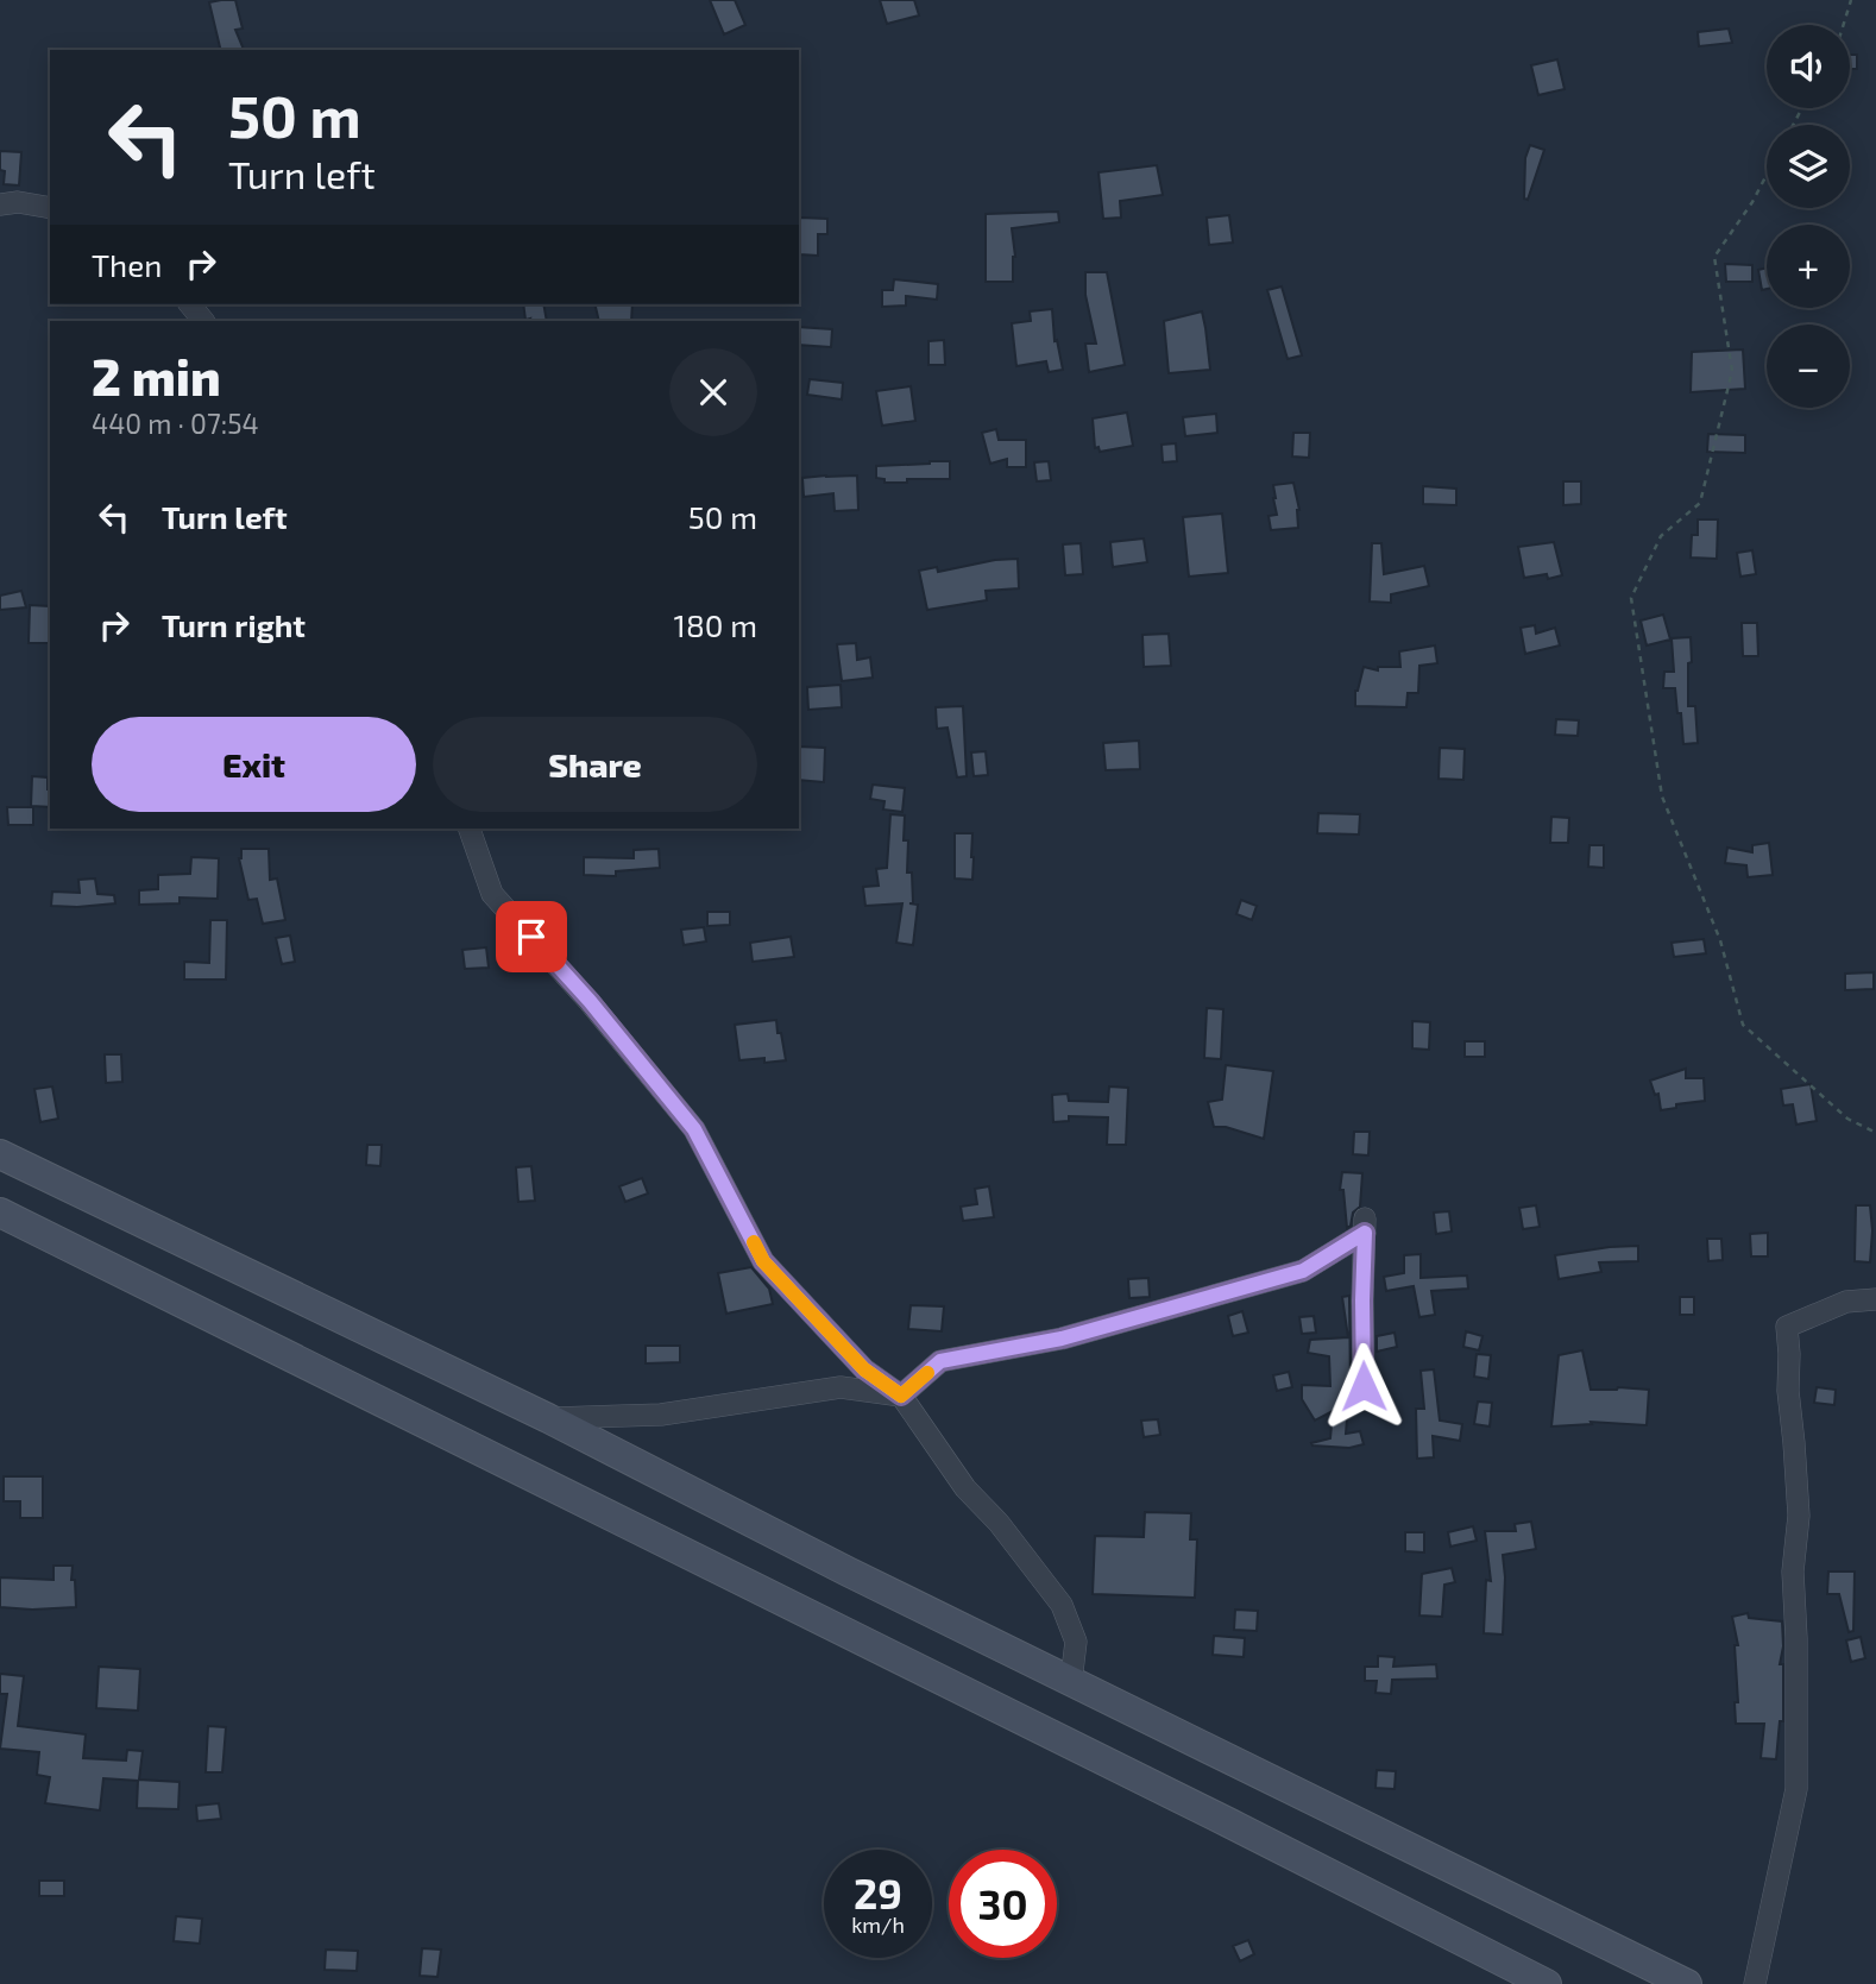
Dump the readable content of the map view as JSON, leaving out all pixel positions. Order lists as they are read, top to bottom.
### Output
{
  "page": {
    "map_buttons": ["+", "−"],
    "turn": ["50 m", "Turn left"],
    "then": "Then",
    "heading": ["2 min", "440 m · 07:54"],
    "list": [
      {
        "name": "Turn left",
        "value": "50 m"
      },
      {
        "name": "Turn right",
        "value": "180 m"
      }
    ],
    "buttons": ["Exit", "Share"],
    "speed": "29 km/h",
    "limit": "30"
  }
}
